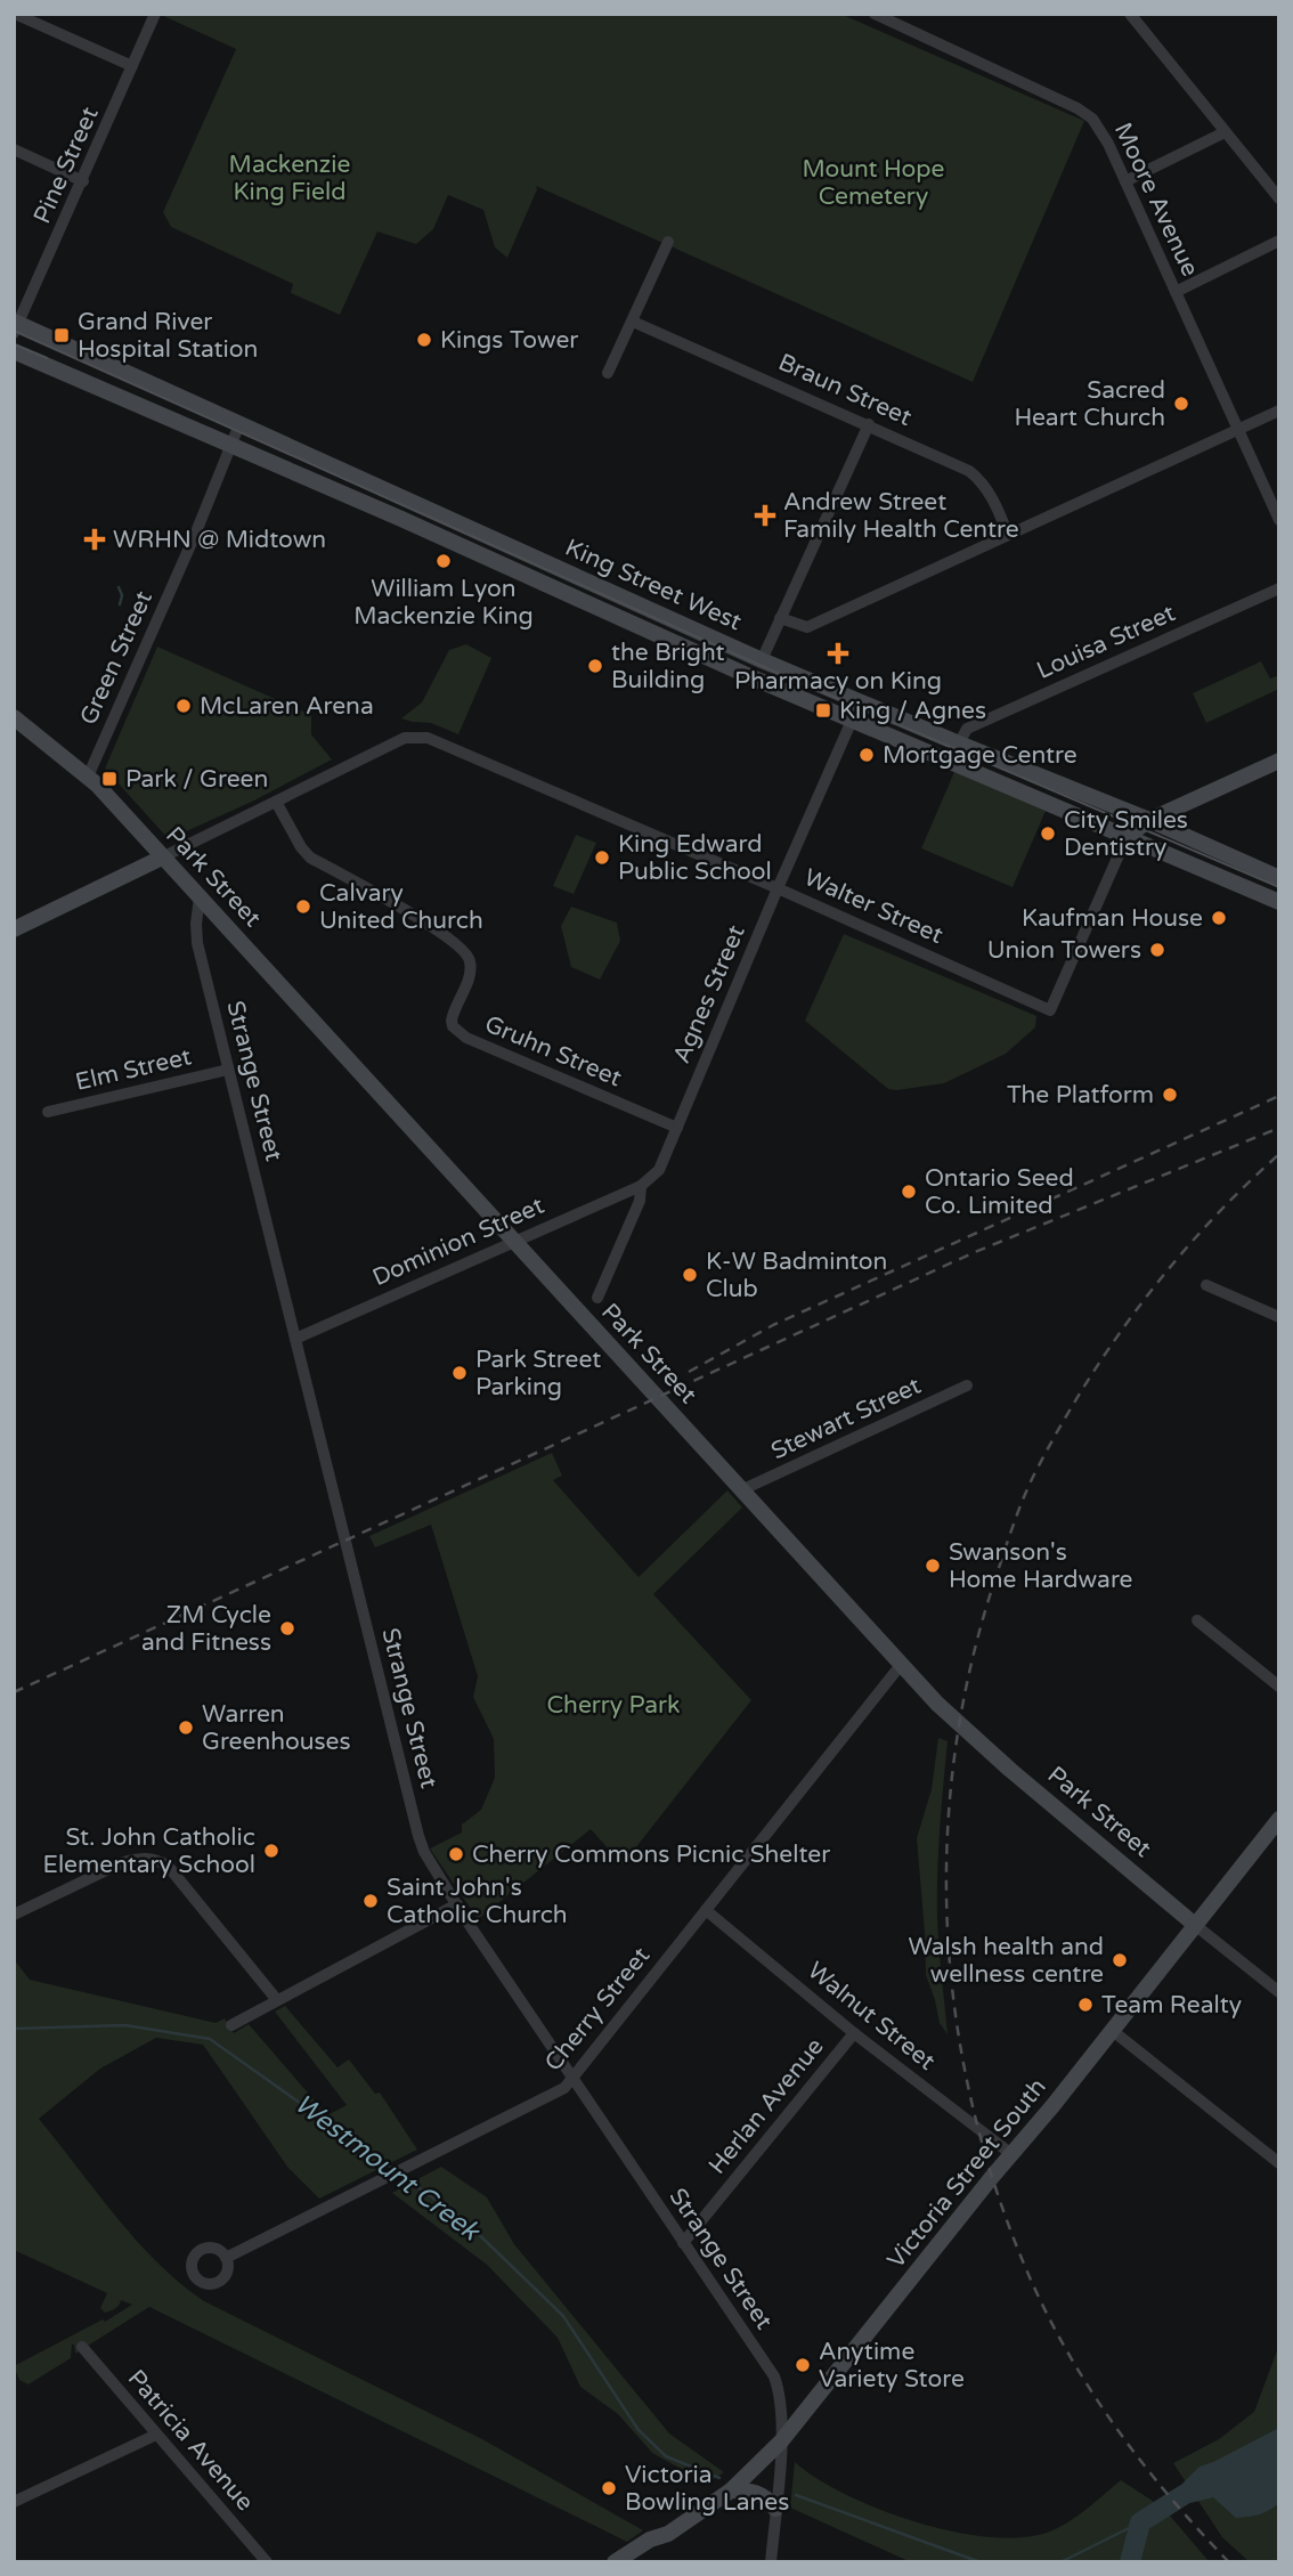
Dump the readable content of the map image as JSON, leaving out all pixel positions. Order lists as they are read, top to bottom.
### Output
{
  "streets": {
    "main road": ["King Street West", "Park Street", "Victoria Street South"],
    "street": [
      "Pine Street",
      "Moore Avenue",
      "Braun Street",
      "Louisa Street",
      "Green Street",
      "Walter Street",
      "Agnes Street",
      "Gruhn Street",
      "Elm Street",
      "Strange Street",
      "Dominion Street",
      "Stewart Street",
      "Cherry Street",
      "Walnut Street",
      "Herlan Avenue",
      "Patricia Avenue"
    ]
  },
  "crossings": [
    ["Pine Street", "King Street West"],
    ["King Street West", "Louisa Street"],
    ["King Street West", "Green Street"],
    ["King Street West", "Walter Street"],
    ["King Street West", "Agnes Street"],
    ["Green Street", "Park Street"],
    ["Park Street", "Strange Street"],
    ["Park Street", "Dominion Street"],
    ["Park Street", "Stewart Street"],
    ["Park Street", "Cherry Street"],
    ["Park Street", "Victoria Street South"],
    ["Walter Street", "Agnes Street"],
    ["Walter Street", "Gruhn Street"],
    ["Agnes Street", "Gruhn Street"],
    ["Agnes Street", "Dominion Street"],
    ["Elm Street", "Strange Street"],
    ["Strange Street", "Dominion Street"],
    ["Strange Street", "Cherry Street"],
    ["Strange Street", "Herlan Avenue"],
    ["Strange Street", "Victoria Street South"],
    ["Cherry Street", "Walnut Street"],
    ["Walnut Street", "Herlan Avenue"],
    ["Walnut Street", "Victoria Street South"]
  ],
  "water": ["Westmount Creek"],
  "parks": ["Mackenzie King Field", "Mount Hope Cemetery", "Cherry Park"],
  "places": {
    "transit": ["Grand River Hospital Station", "King / Agnes", "Park / Green"],
    "other": [
      "Kings Tower",
      "Sacred Heart Church",
      "William Lyon Mackenzie King",
      "the Bright Building",
      "McLaren Arena",
      "Mortgage Centre",
      "City Smiles Dentistry",
      "King Edward Public School",
      "Calvary United Church",
      "Kaufman House",
      "Union Towers",
      "The Platform",
      "Ontario Seed Co. Limited",
      "K-W Badminton Club",
      "Park Street Parking",
      "Swanson's Home Hardware",
      "ZM Cycle and Fitness",
      "Warren Greenhouses",
      "St. John Catholic Elementary School",
      "Cherry Commons Picnic Shelter",
      "Saint John's Catholic Church",
      "Walsh health and wellness centre",
      "Team Realty",
      "Anytime Variety Store",
      "Victoria Bowling Lanes"
    ],
    "health": ["Andrew Street Family Health Centre", "WRHN @ Midtown", "Pharmacy on King"]
  }
}
